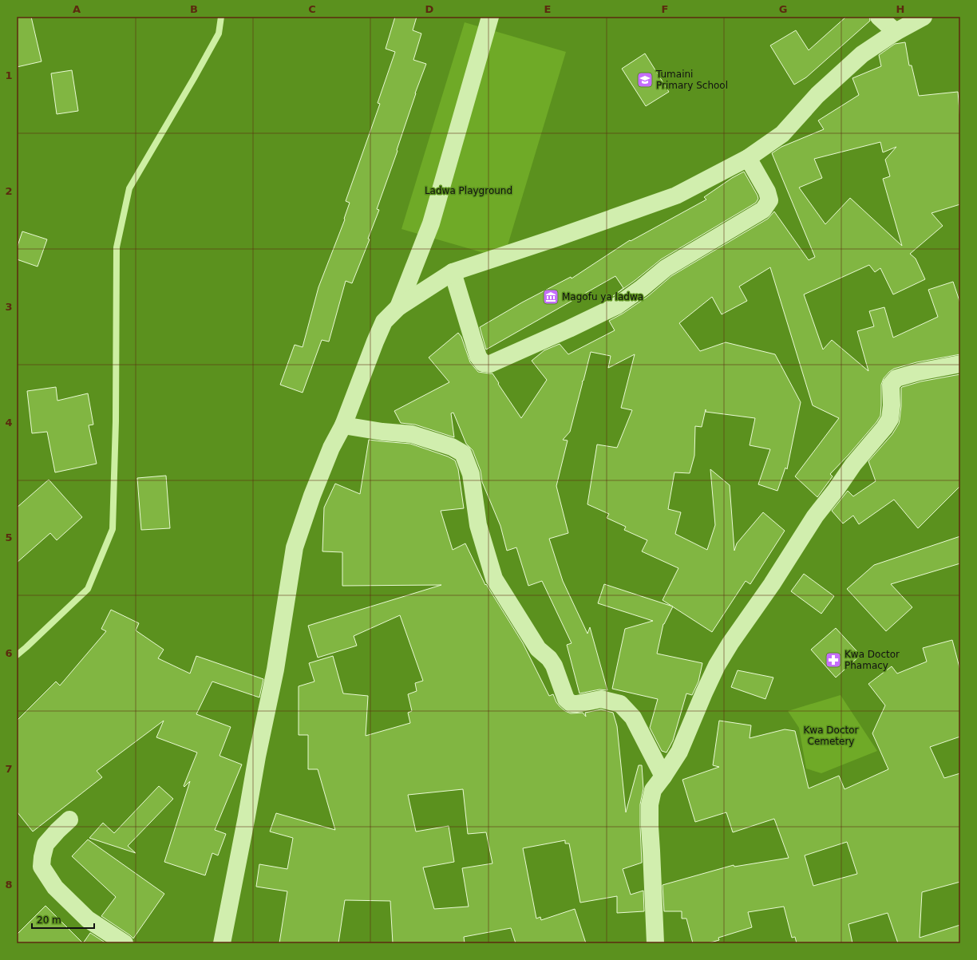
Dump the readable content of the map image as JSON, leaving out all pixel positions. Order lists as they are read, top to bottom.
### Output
{
  "parks": ["Ladwa Playground", "Kwa Doctor Cemetery"],
  "places": {
    "school or university": ["Tumaini Primary School"],
    "museum": ["Magofu ya ladwa"],
    "pharmacy": ["Kwa Doctor Phamacy"]
  },
  "scale_bar": "20 m",
  "grid": {
    "columns": [
      "A",
      "B",
      "C",
      "D",
      "E",
      "F",
      "G",
      "H"
    ],
    "rows": [
      "1",
      "2",
      "3",
      "4",
      "5",
      "6",
      "7",
      "8"
    ]
  }
}
